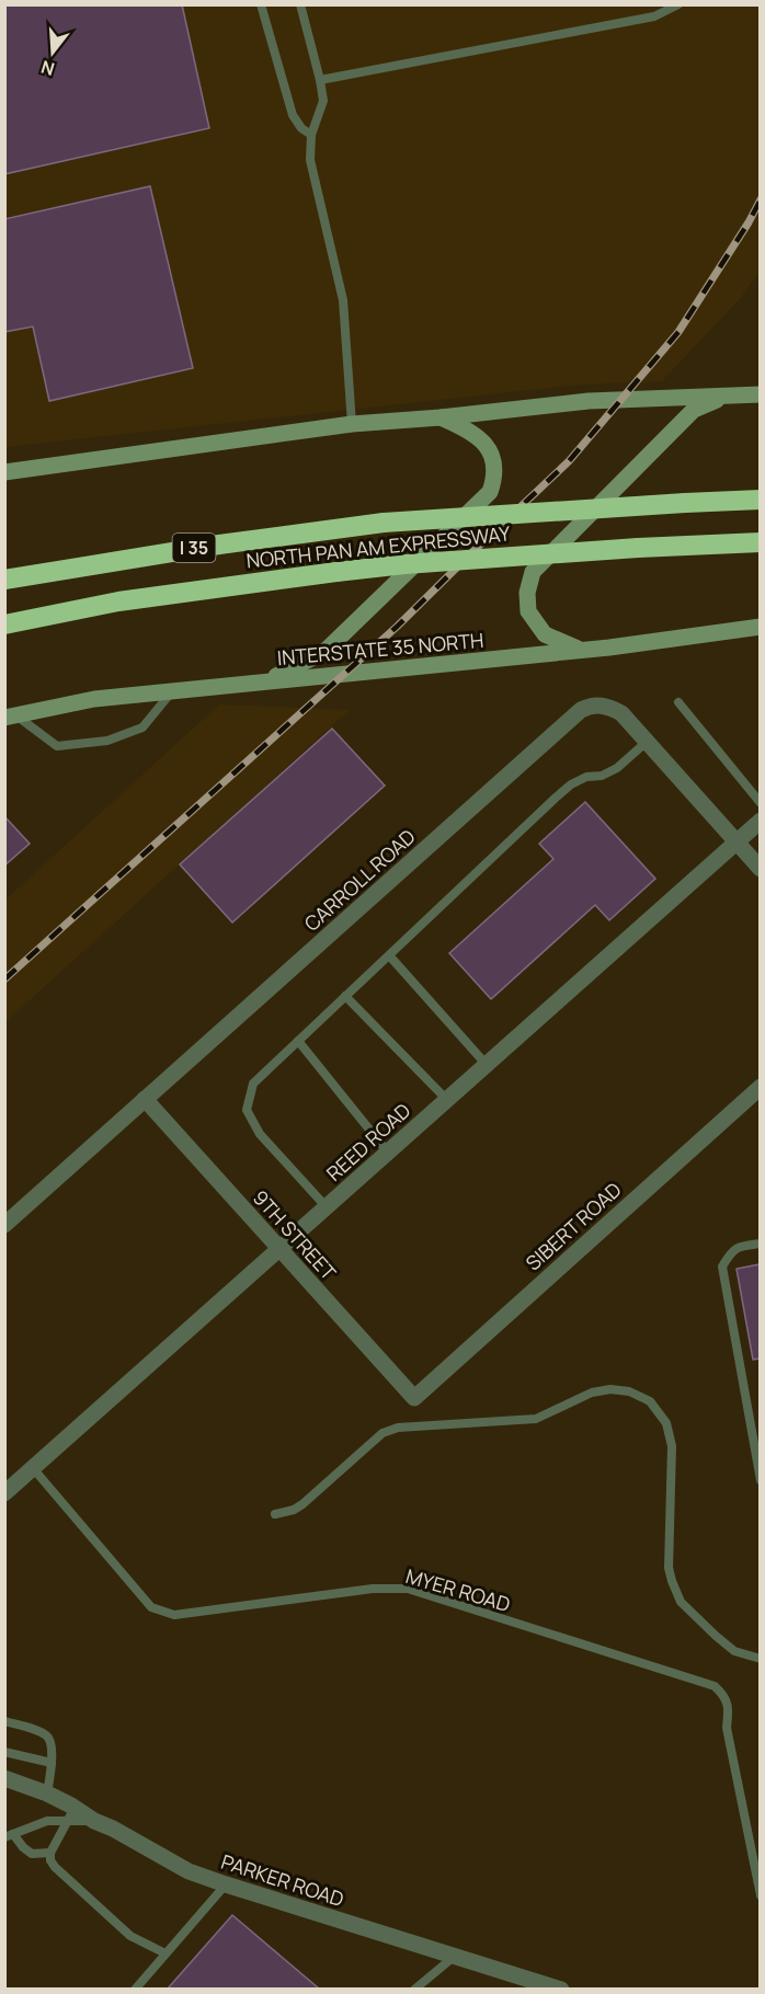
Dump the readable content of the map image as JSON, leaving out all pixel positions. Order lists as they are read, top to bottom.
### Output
{
  "streets": {
    "highway": ["NORTH PAN AM EXPRESSWAY", "I 35"],
    "main road": ["INTERSTATE 35 NORTH"],
    "street": [
      "CARROLL ROAD",
      "REED ROAD",
      "SIBERT ROAD",
      "9TH STREET",
      "PARKER ROAD"
    ],
    "lane": ["MYER ROAD"]
  },
  "crossings": [
    ["CARROLL ROAD", "REED ROAD"],
    ["CARROLL ROAD", "9TH STREET"],
    ["REED ROAD", "9TH STREET"],
    ["REED ROAD", "MYER ROAD"],
    ["SIBERT ROAD", "9TH STREET"]
  ],
  "north": "bottom"
}
